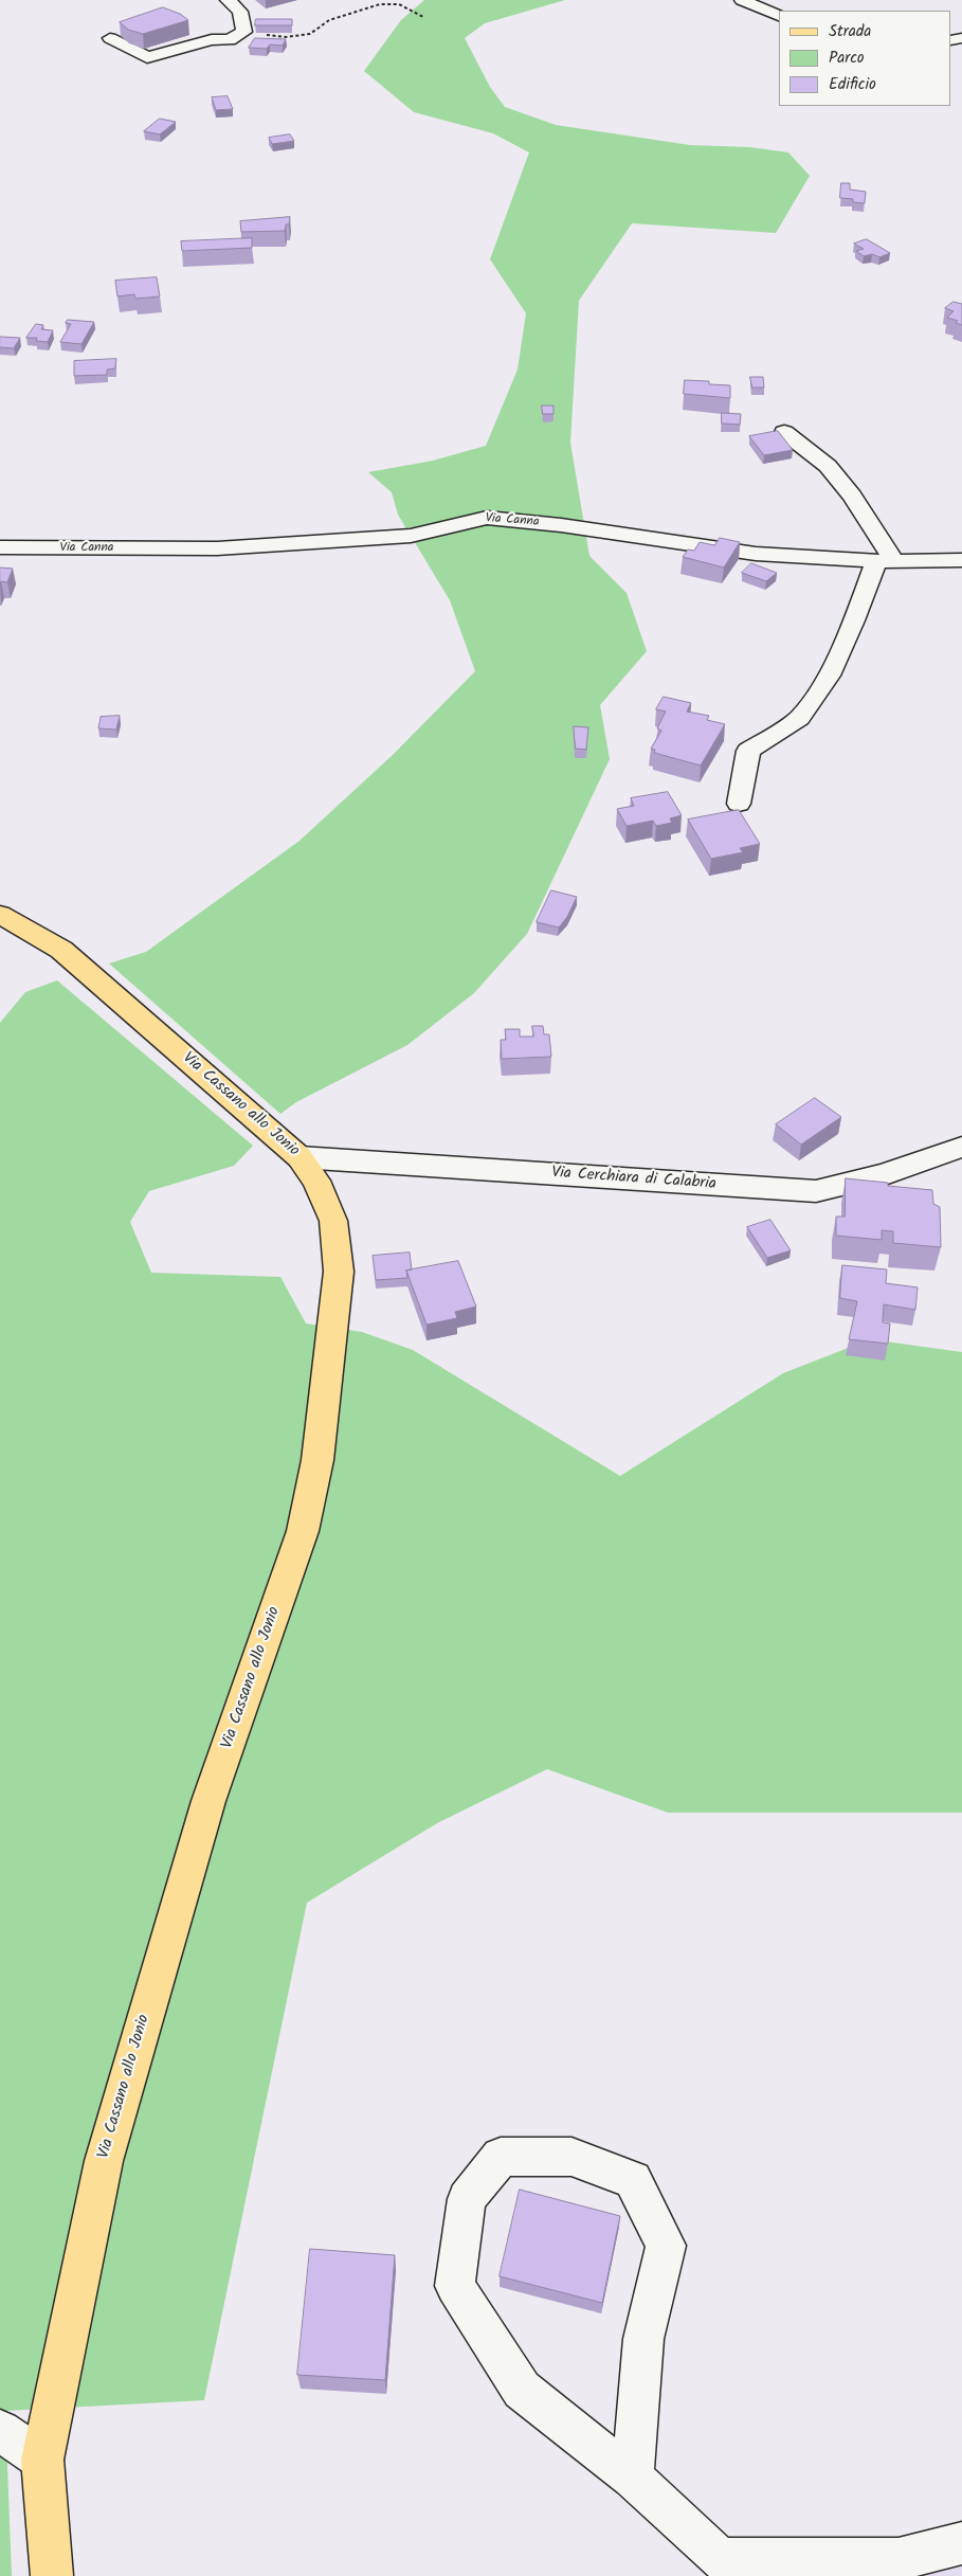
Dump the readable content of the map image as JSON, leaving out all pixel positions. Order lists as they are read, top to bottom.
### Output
{
  "streets": {
    "main road": ["Via Cassano allo Jonio"],
    "street": ["Via Canna", "Via Cerchiara di Calabria"]
  },
  "crossings": [
    ["Via Cassano allo Jonio", "Via Cerchiara di Calabria"]
  ],
  "legend": ["Strada", "Parco", "Edificio"]
}
